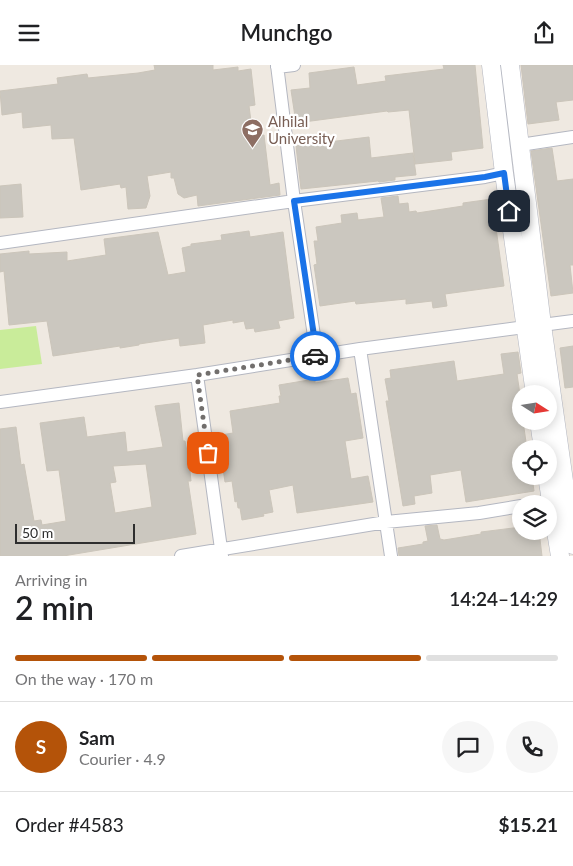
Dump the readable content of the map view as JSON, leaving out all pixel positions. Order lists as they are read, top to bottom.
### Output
{
  "places": {
    "school or university": ["Alhilal University"]
  },
  "scale_bar": "50 m",
  "north": "right",
  "page": {
    "header": "Munchgo",
    "scale": "50 m",
    "heading": ["2 min", "Arriving in", "14:24–14:29"],
    "panel": [
      "Sam",
      "Courier · 4.9",
      "Order #4583",
      "$15.21"
    ],
    "bar": "On the way · 170 m",
    "round": "S"
  }
}
